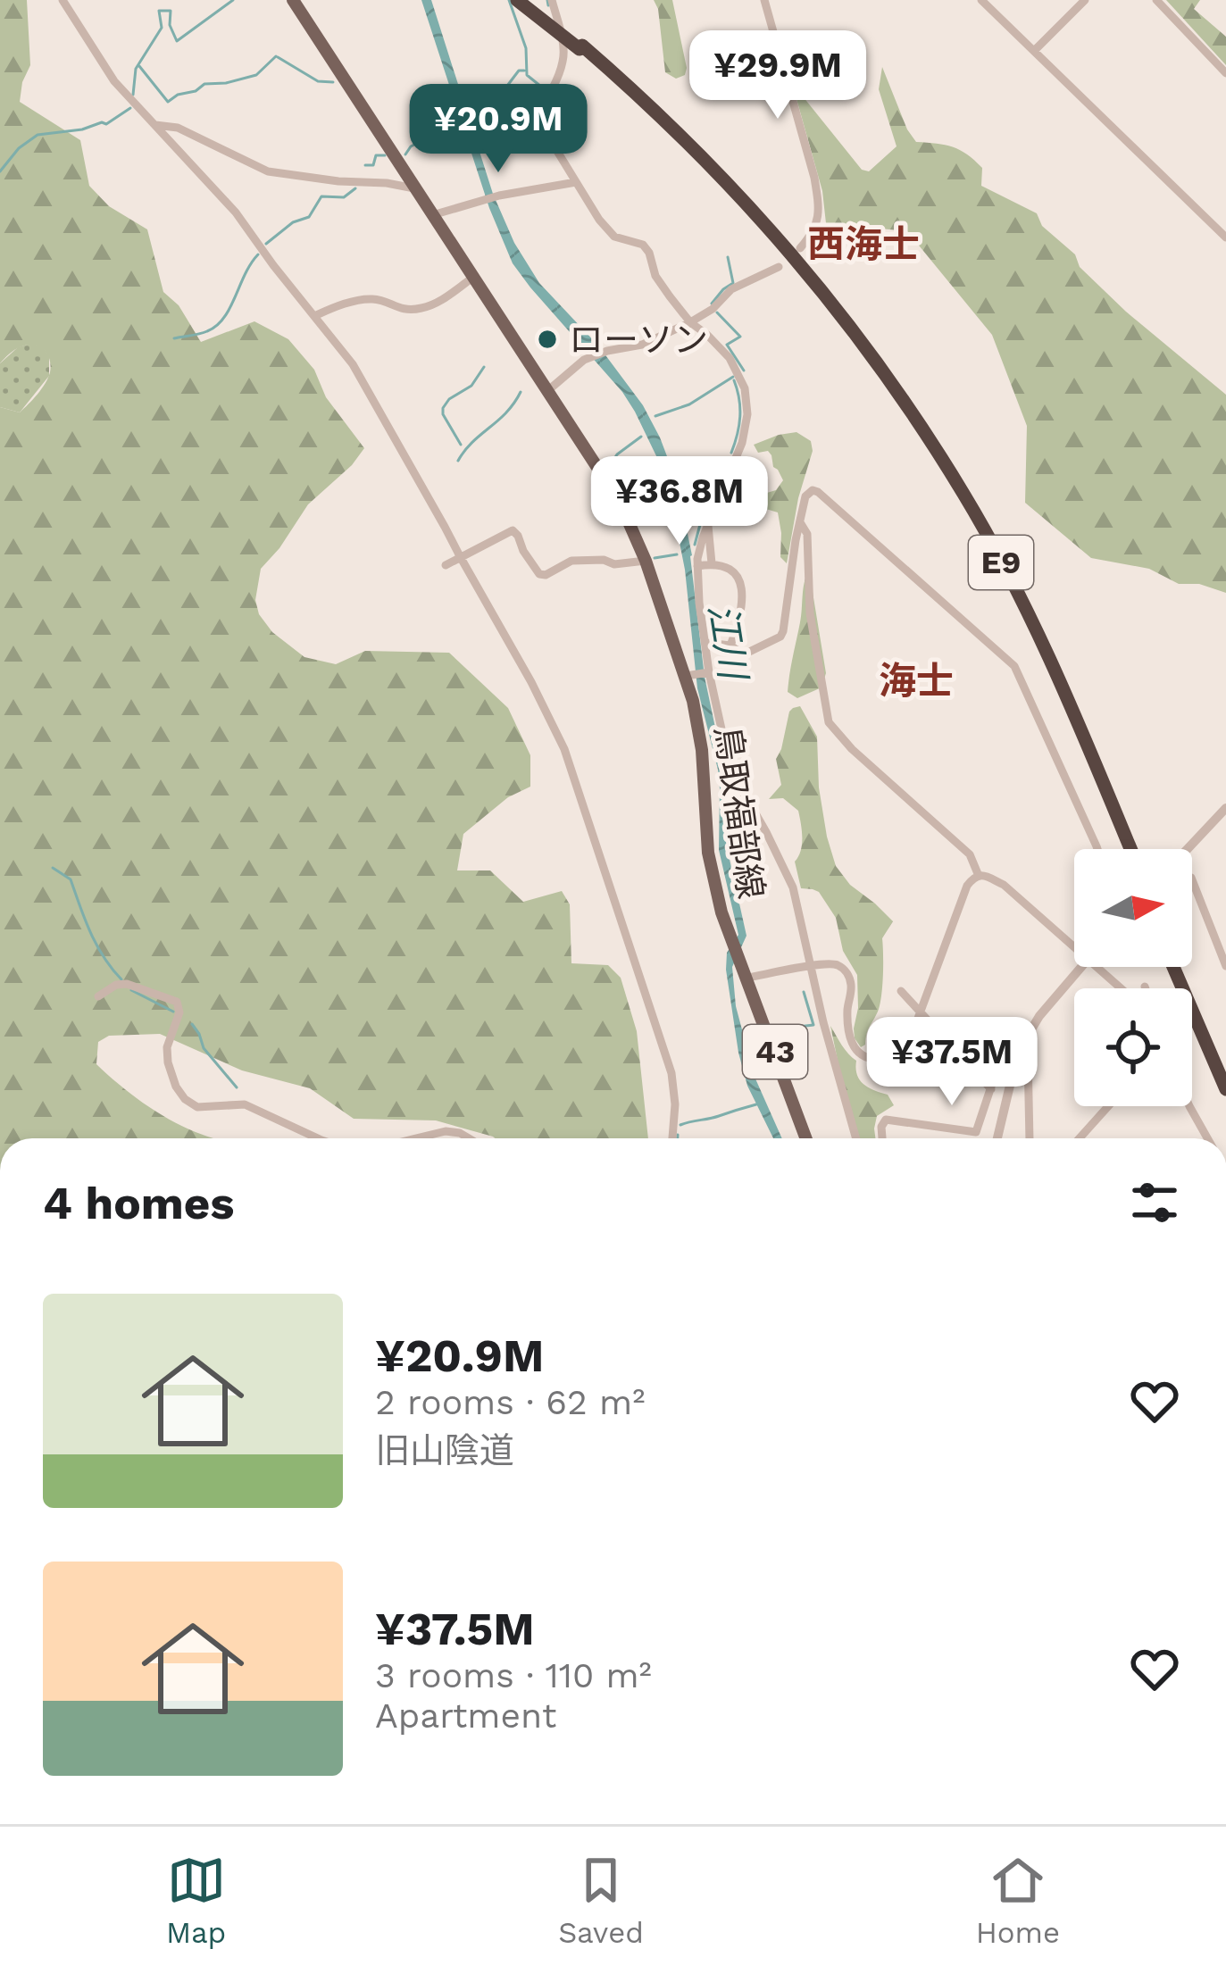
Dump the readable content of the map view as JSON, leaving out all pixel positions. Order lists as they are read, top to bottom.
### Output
{
  "streets": {
    "highway": ["E9"],
    "main road": ["鳥取福部線", "43"]
  },
  "districts": ["西海士", "海士"],
  "water": ["江川"],
  "places": ["ローソン"],
  "north": "right",
  "page": {
    "price": [
      "¥29.9M",
      "¥20.9M",
      "¥36.8M",
      "¥37.5M"
    ],
    "heading": "4 homes",
    "list": [
      {
        "name": "¥20.9M",
        "note": "2 rooms · 62 m² · 旧山陰道"
      },
      {
        "name": "¥37.5M",
        "note": "3 rooms · 110 m² · Apartment"
      }
    ],
    "tabs": ["Map", "Saved", "Home"]
  }
}
